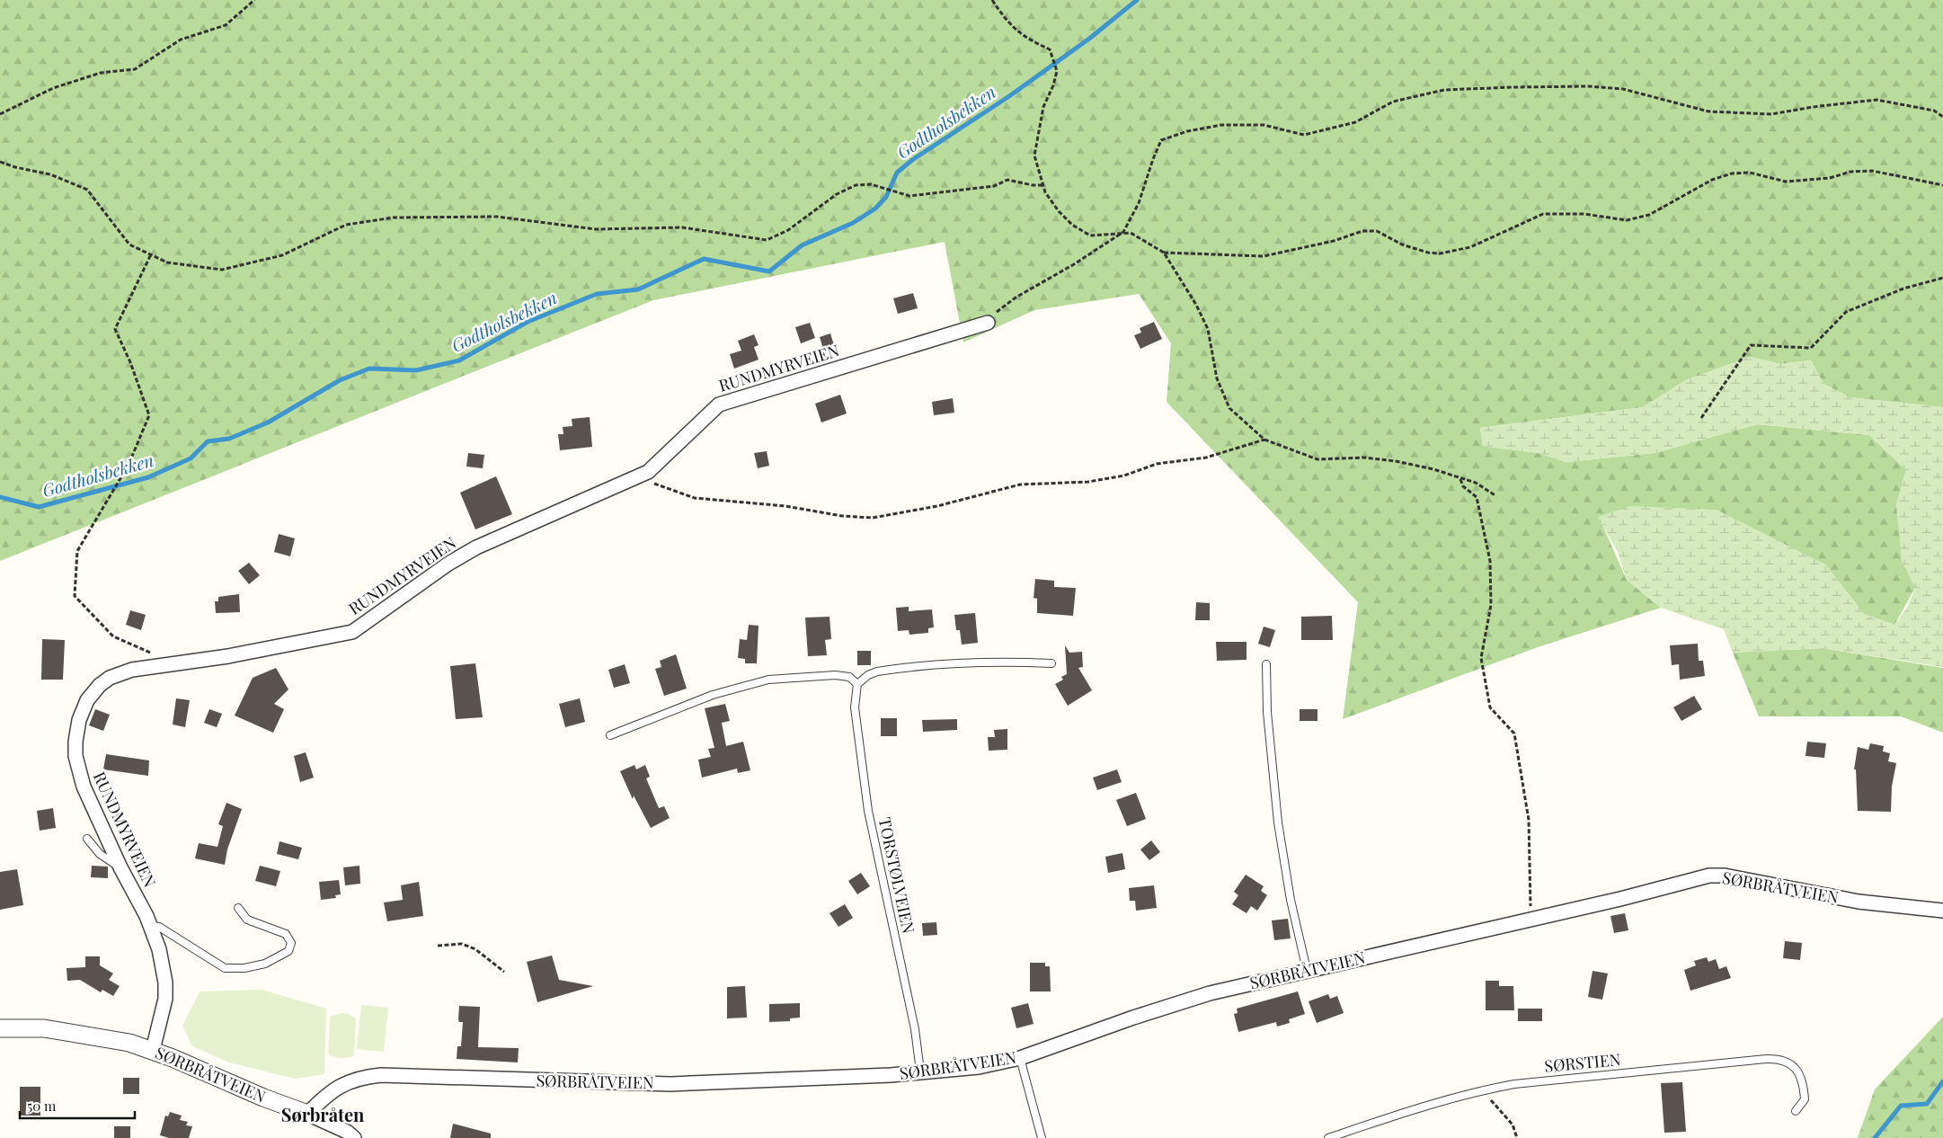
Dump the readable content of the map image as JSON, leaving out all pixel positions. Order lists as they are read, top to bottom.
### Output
{
  "streets": {
    "street": ["RUNDMYRVEIEN", "SØRBRÅTVEIEN"],
    "lane": ["TORSTØLVEIEN", "SØRSTIEN"]
  },
  "crossings": [
    ["RUNDMYRVEIEN", "SØRBRÅTVEIEN"],
    ["TORSTØLVEIEN", "SØRBRÅTVEIEN"]
  ],
  "districts": ["Sørbråten"],
  "water": ["Godtholsbekken"],
  "scale_bar": "50 m"
}
